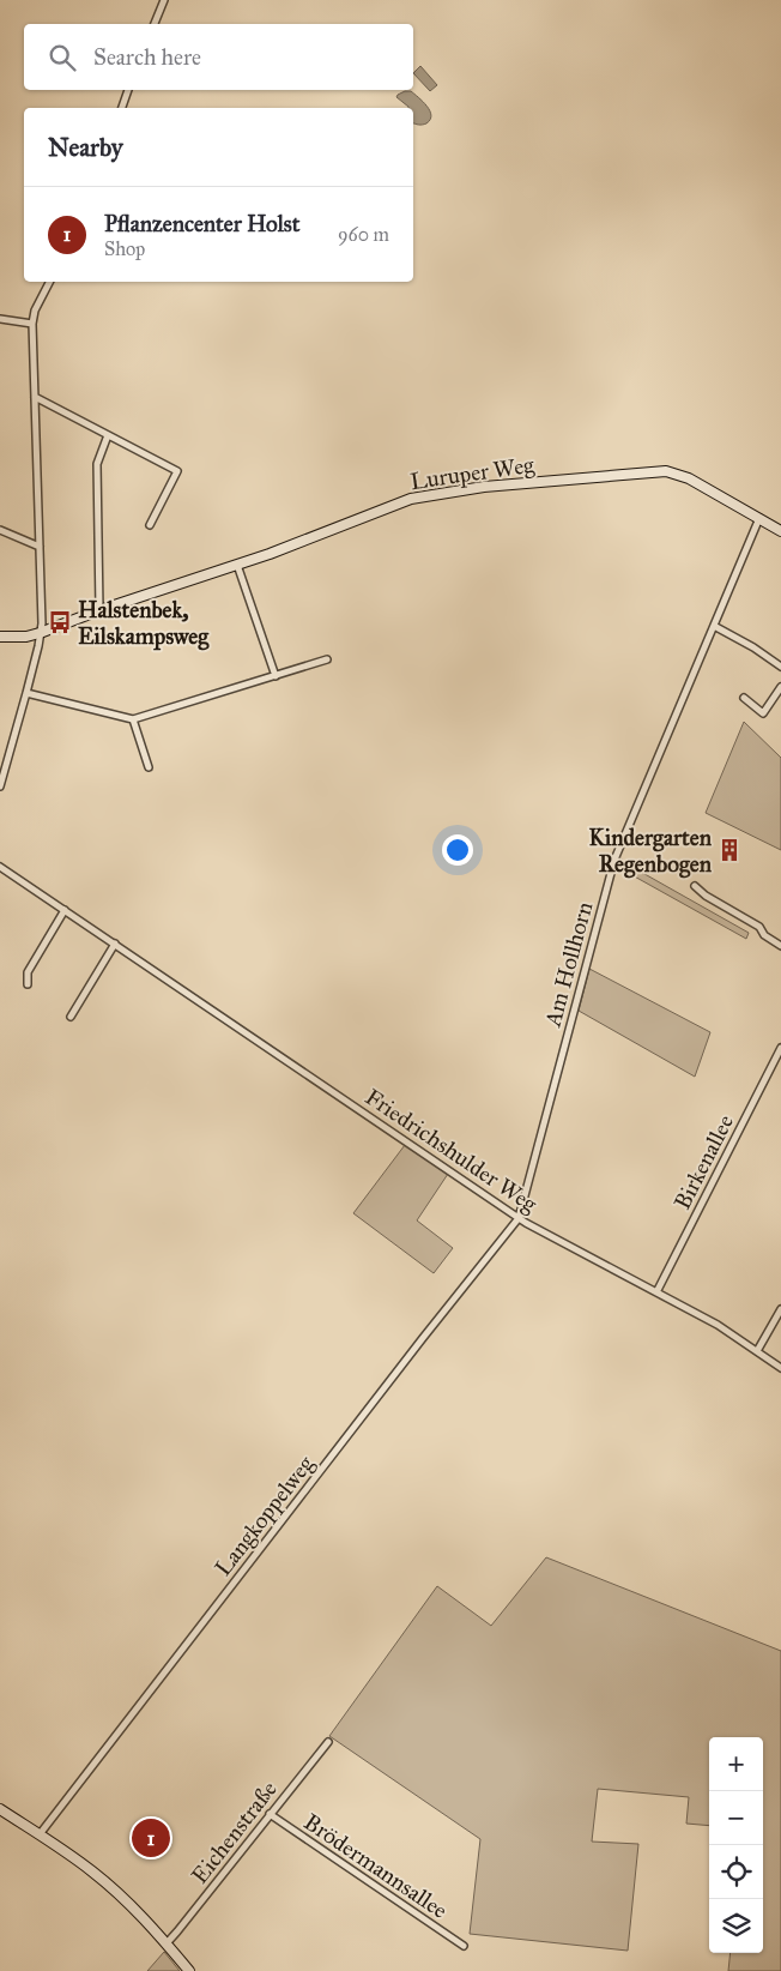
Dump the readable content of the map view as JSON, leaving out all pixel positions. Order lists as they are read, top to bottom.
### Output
{
  "streets": {
    "street": [
      "Luruper Weg",
      "Am Hollhorn",
      "Friedrichshulder Weg",
      "Birkenallee",
      "Langkoppelweg",
      "Eichenstraße",
      "Brödermannsallee"
    ]
  },
  "crossings": [
    ["Luruper Weg", "Am Hollhorn"],
    ["Am Hollhorn", "Friedrichshulder Weg"],
    ["Am Hollhorn", "Langkoppelweg"],
    ["Friedrichshulder Weg", "Birkenallee"],
    ["Friedrichshulder Weg", "Langkoppelweg"],
    ["Eichenstraße", "Brödermannsallee"]
  ],
  "places": {
    "bus stop": ["Halstenbek, Eilskampsweg"],
    "building": ["Kindergarten Regenbogen"]
  },
  "page": {
    "search": "Search here",
    "heading": "Nearby",
    "list": [
      {
        "mark": "1",
        "name": "Pflanzencenter Holst",
        "note": "Shop",
        "value": "960 m"
      }
    ],
    "map_buttons": ["+", "−"],
    "pins": "1"
  }
}
